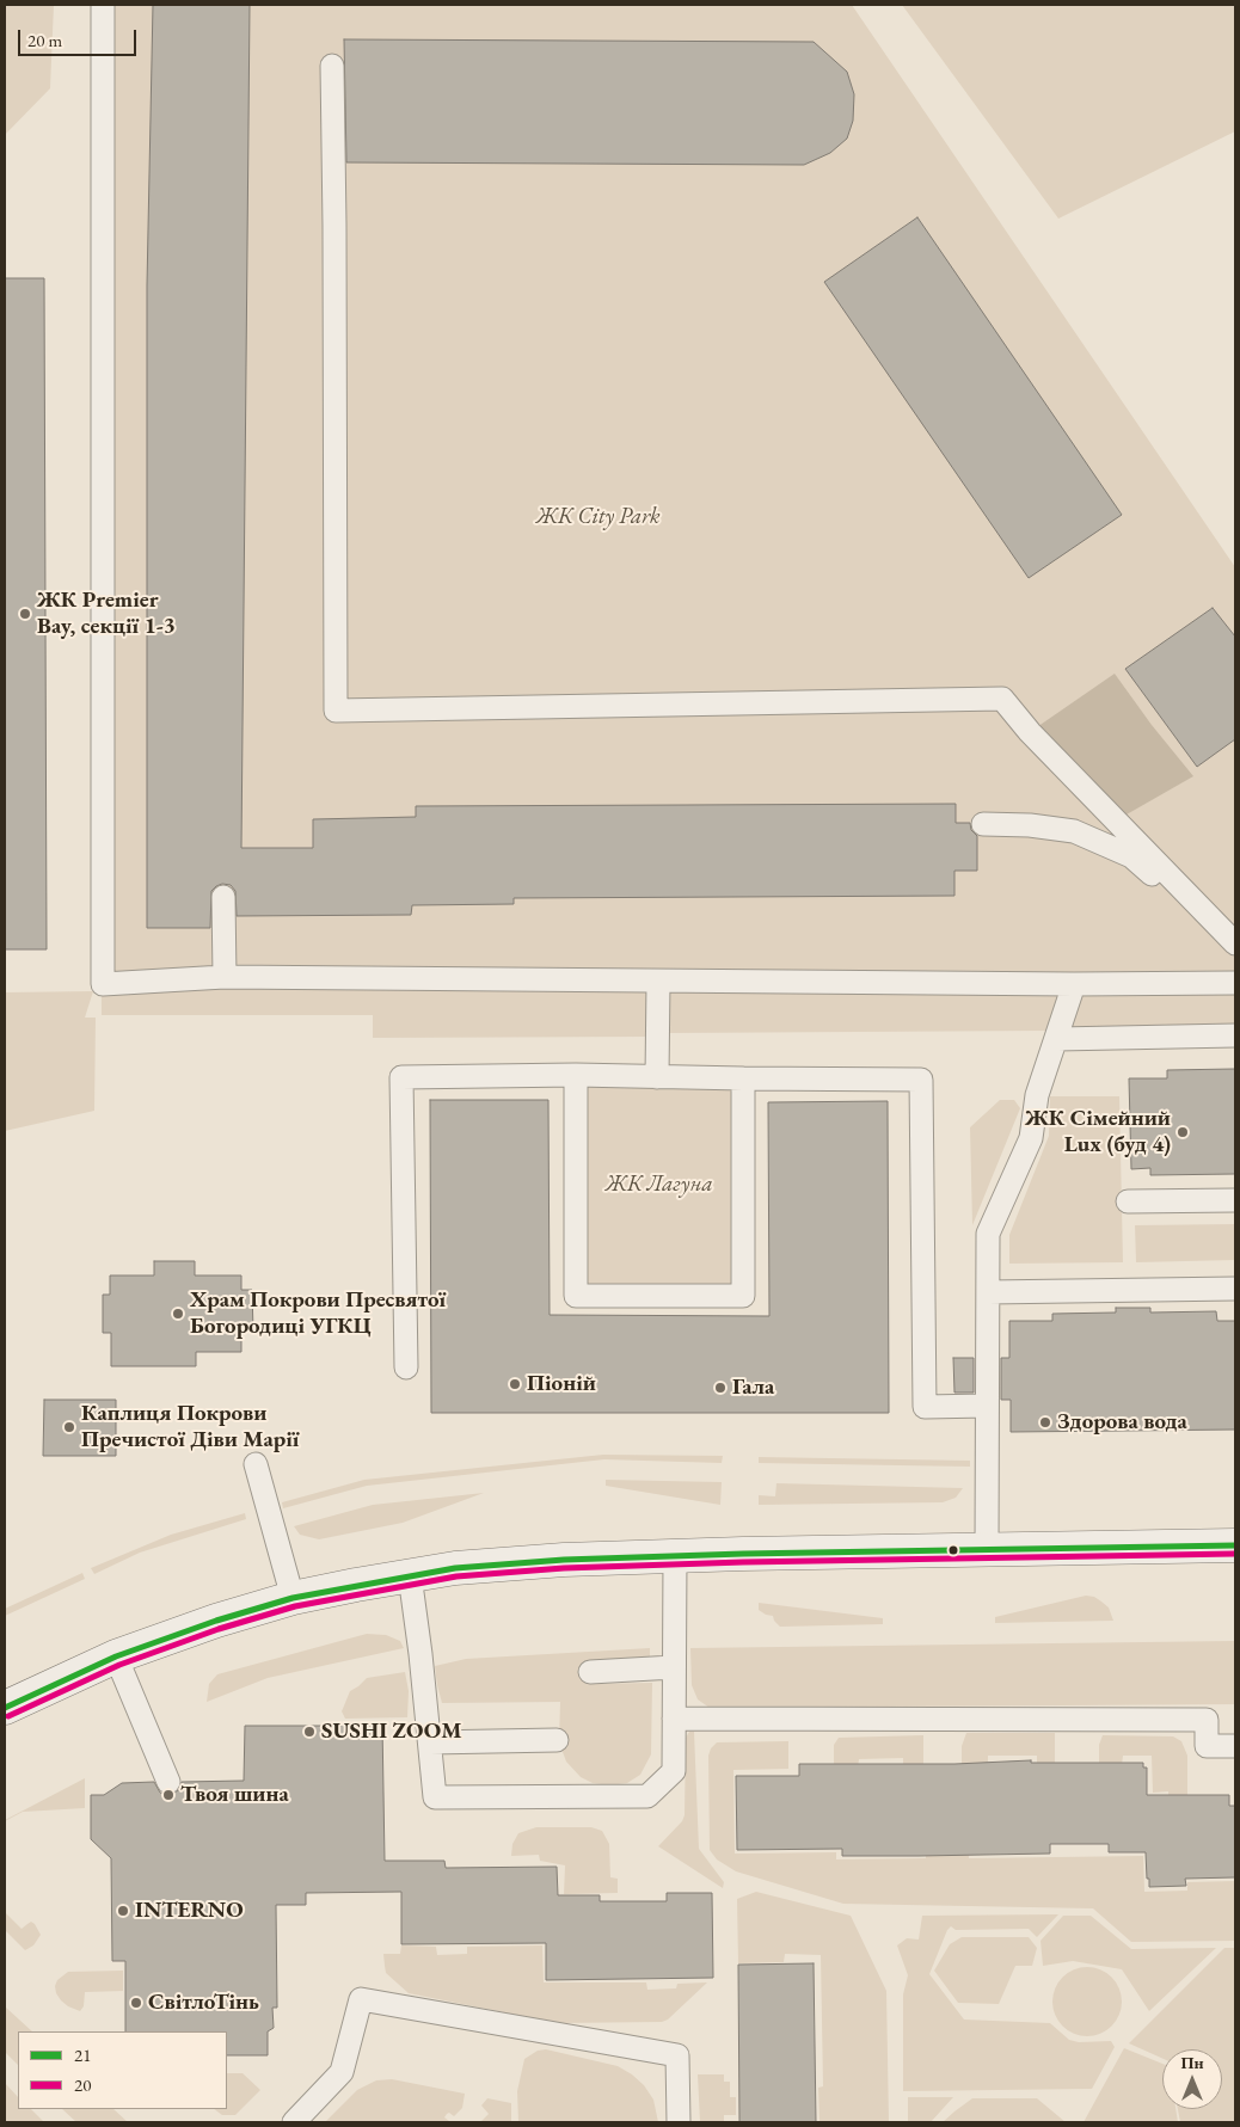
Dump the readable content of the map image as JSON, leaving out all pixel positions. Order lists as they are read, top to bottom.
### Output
{
  "parks": ["ЖК City Park", "ЖК Лагуна"],
  "places": [
    "ЖК Premier Bay, секції 1-3",
    "ЖК Сімейний Lux (буд 4)",
    "Храм Покрови Пресвятої Богородиці УГКЦ",
    "Піоній",
    "Гала",
    "Здорова вода",
    "Каплиця Покрови Пречистої Діви Марії",
    "SUSHI ZOOM",
    "Твоя шина",
    "INTERNO",
    "СвітлоТінь"
  ],
  "lines": ["transit line 21", "transit line 20"],
  "legend": ["21", "20"],
  "scale_bar": "20 m",
  "north": "top"
}
